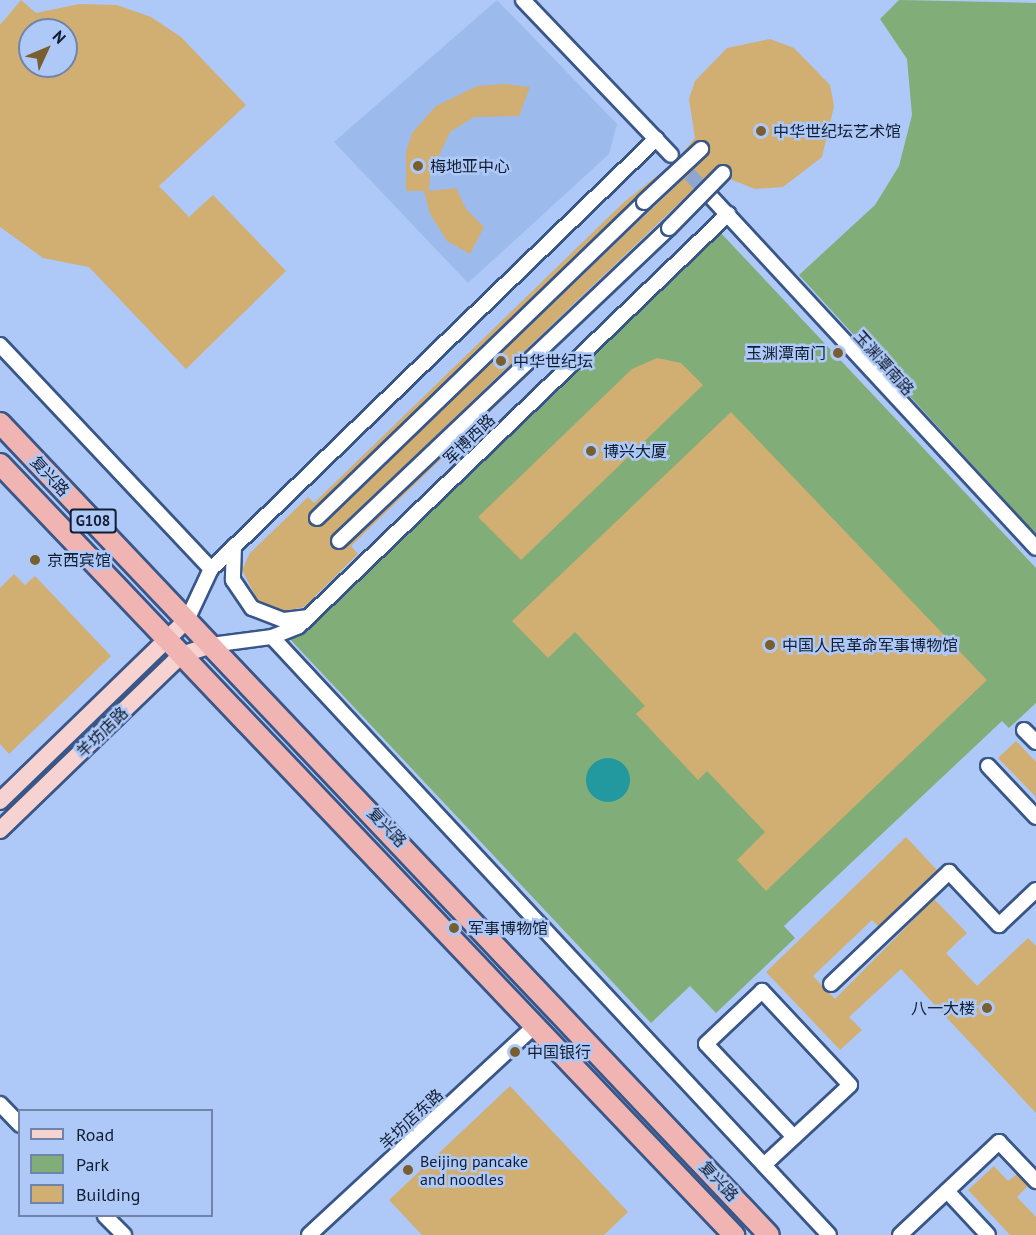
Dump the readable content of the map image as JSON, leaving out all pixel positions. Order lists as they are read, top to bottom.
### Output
{
  "streets": {
    "highway": ["复兴路", "G108"],
    "main road": ["羊坊店路"],
    "street": ["玉渊潭南路", "军博西路", "羊坊店东路"]
  },
  "crossings": [
    ["玉渊潭南路", "军博西路"],
    ["军博西路", "复兴路"],
    ["军博西路", "羊坊店路"],
    ["复兴路", "羊坊店路"],
    ["复兴路", "羊坊店东路"]
  ],
  "places": [
    "中华世纪坛艺术馆",
    "梅地亚中心",
    "玉渊潭南门",
    "中华世纪坛",
    "博兴大厦",
    "京西宾馆",
    "中国人民革命军事博物馆",
    "军事博物馆",
    "八一大楼",
    "中国银行",
    "Beijing pancake and noodles"
  ],
  "legend": ["Road", "Park", "Building"],
  "north": "top right"
}
